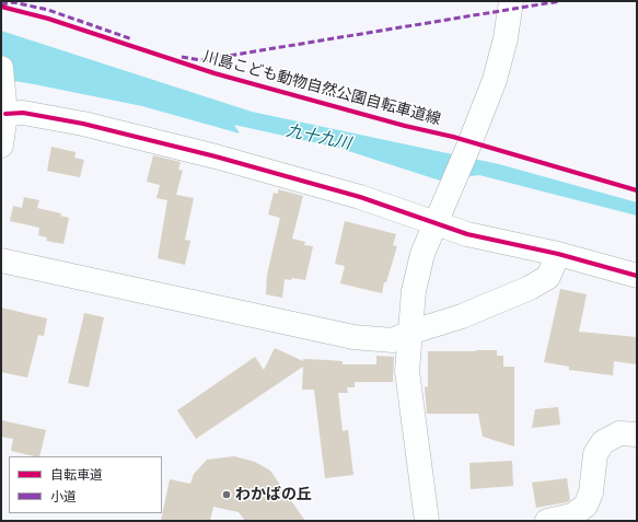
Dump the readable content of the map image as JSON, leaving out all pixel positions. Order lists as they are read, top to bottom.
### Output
{
  "streets": {
    "cycle path": ["川島こども動物自然公園自転車道線"]
  },
  "water": ["九十九川"],
  "places": ["わかばの丘"],
  "legend": ["自転車道", "小道"]
}
